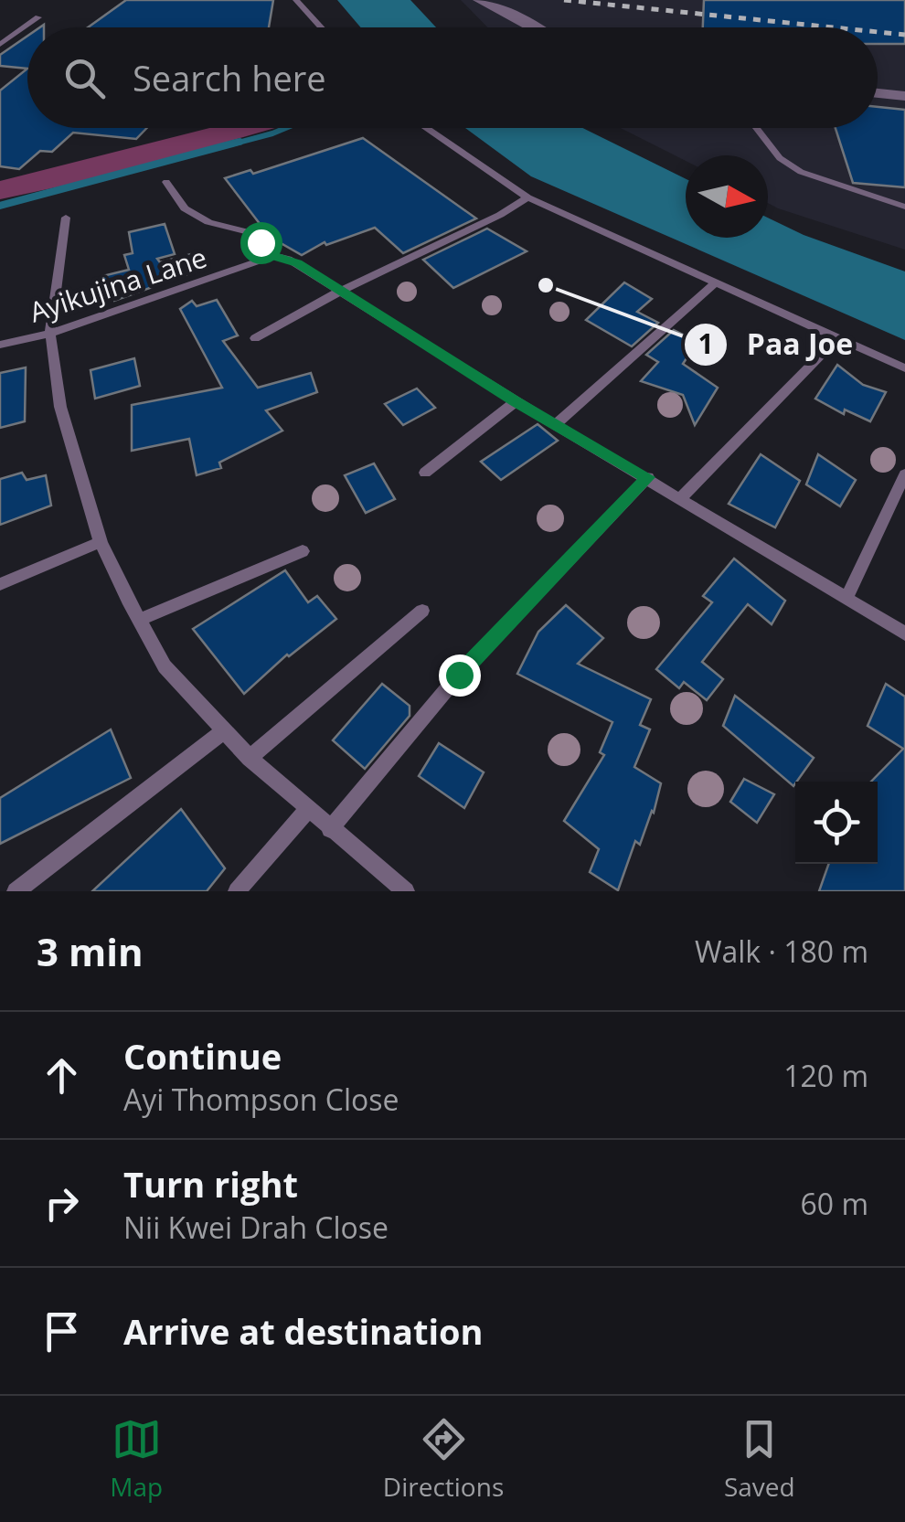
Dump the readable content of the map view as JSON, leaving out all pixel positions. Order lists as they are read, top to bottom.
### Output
{
  "streets": {
    "lane": ["Ayikujina Lane"]
  },
  "places": ["Paa Joe"],
  "north": "right",
  "page": {
    "search": "Search here",
    "heading": ["3 min", "Walk · 180 m"],
    "list": [
      ["Continue", "Ayi Thompson Close", "120 m"],
      ["Turn right", "Nii Kwei Drah Close", "60 m"],
      "Arrive at destination"
    ],
    "nav": ["Map", "Directions", "Saved"]
  }
}
